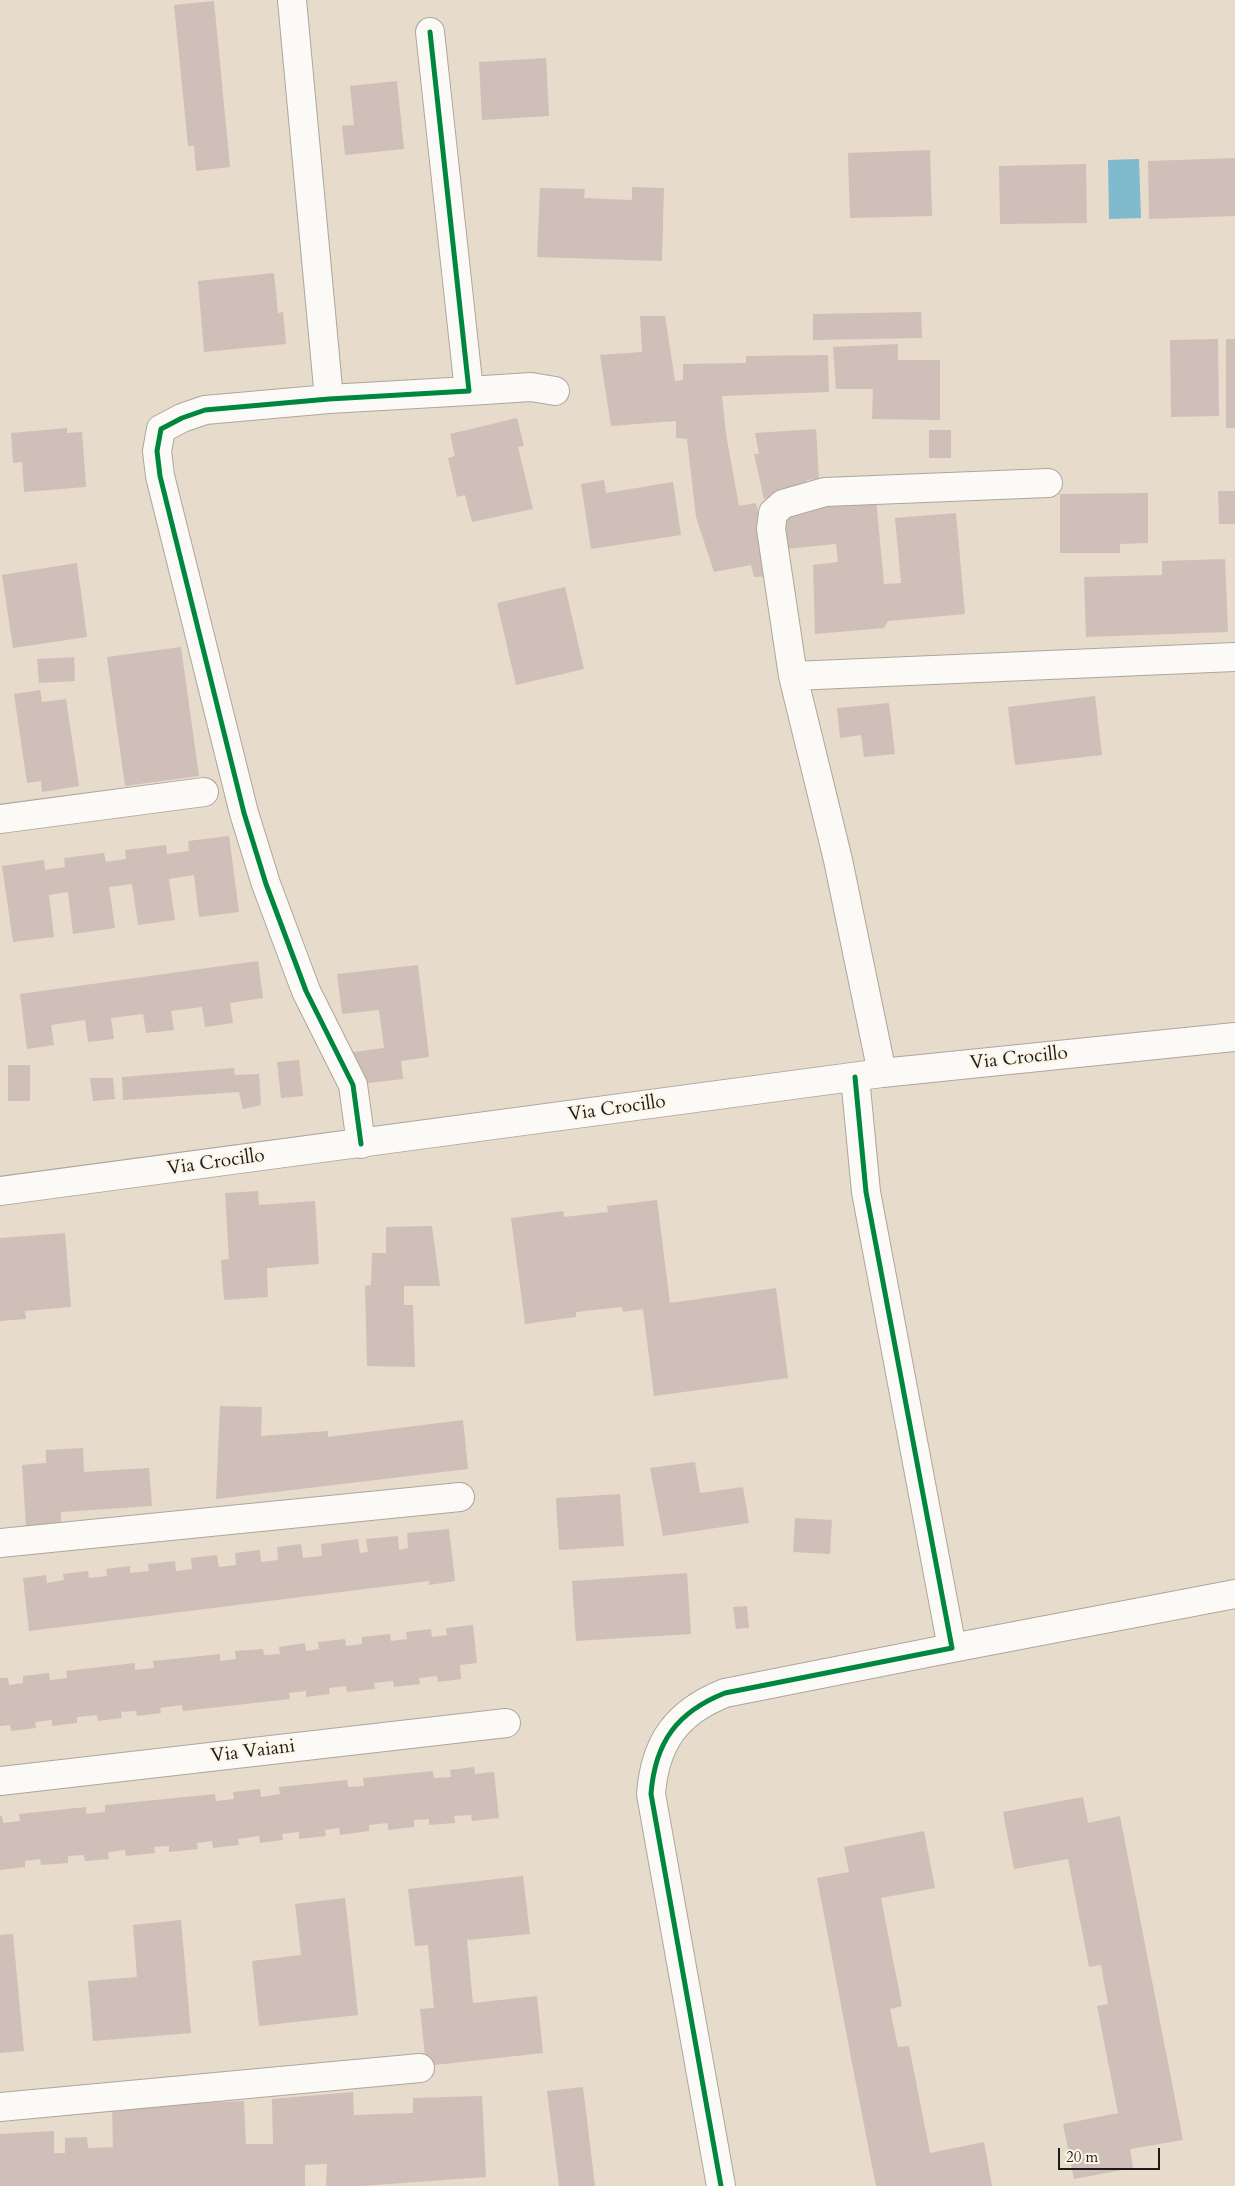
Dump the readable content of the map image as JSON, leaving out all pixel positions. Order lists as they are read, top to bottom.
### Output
{
  "streets": {
    "street": ["Via Crocillo", "Via Vaiani"]
  },
  "scale_bar": "20 m"
}
